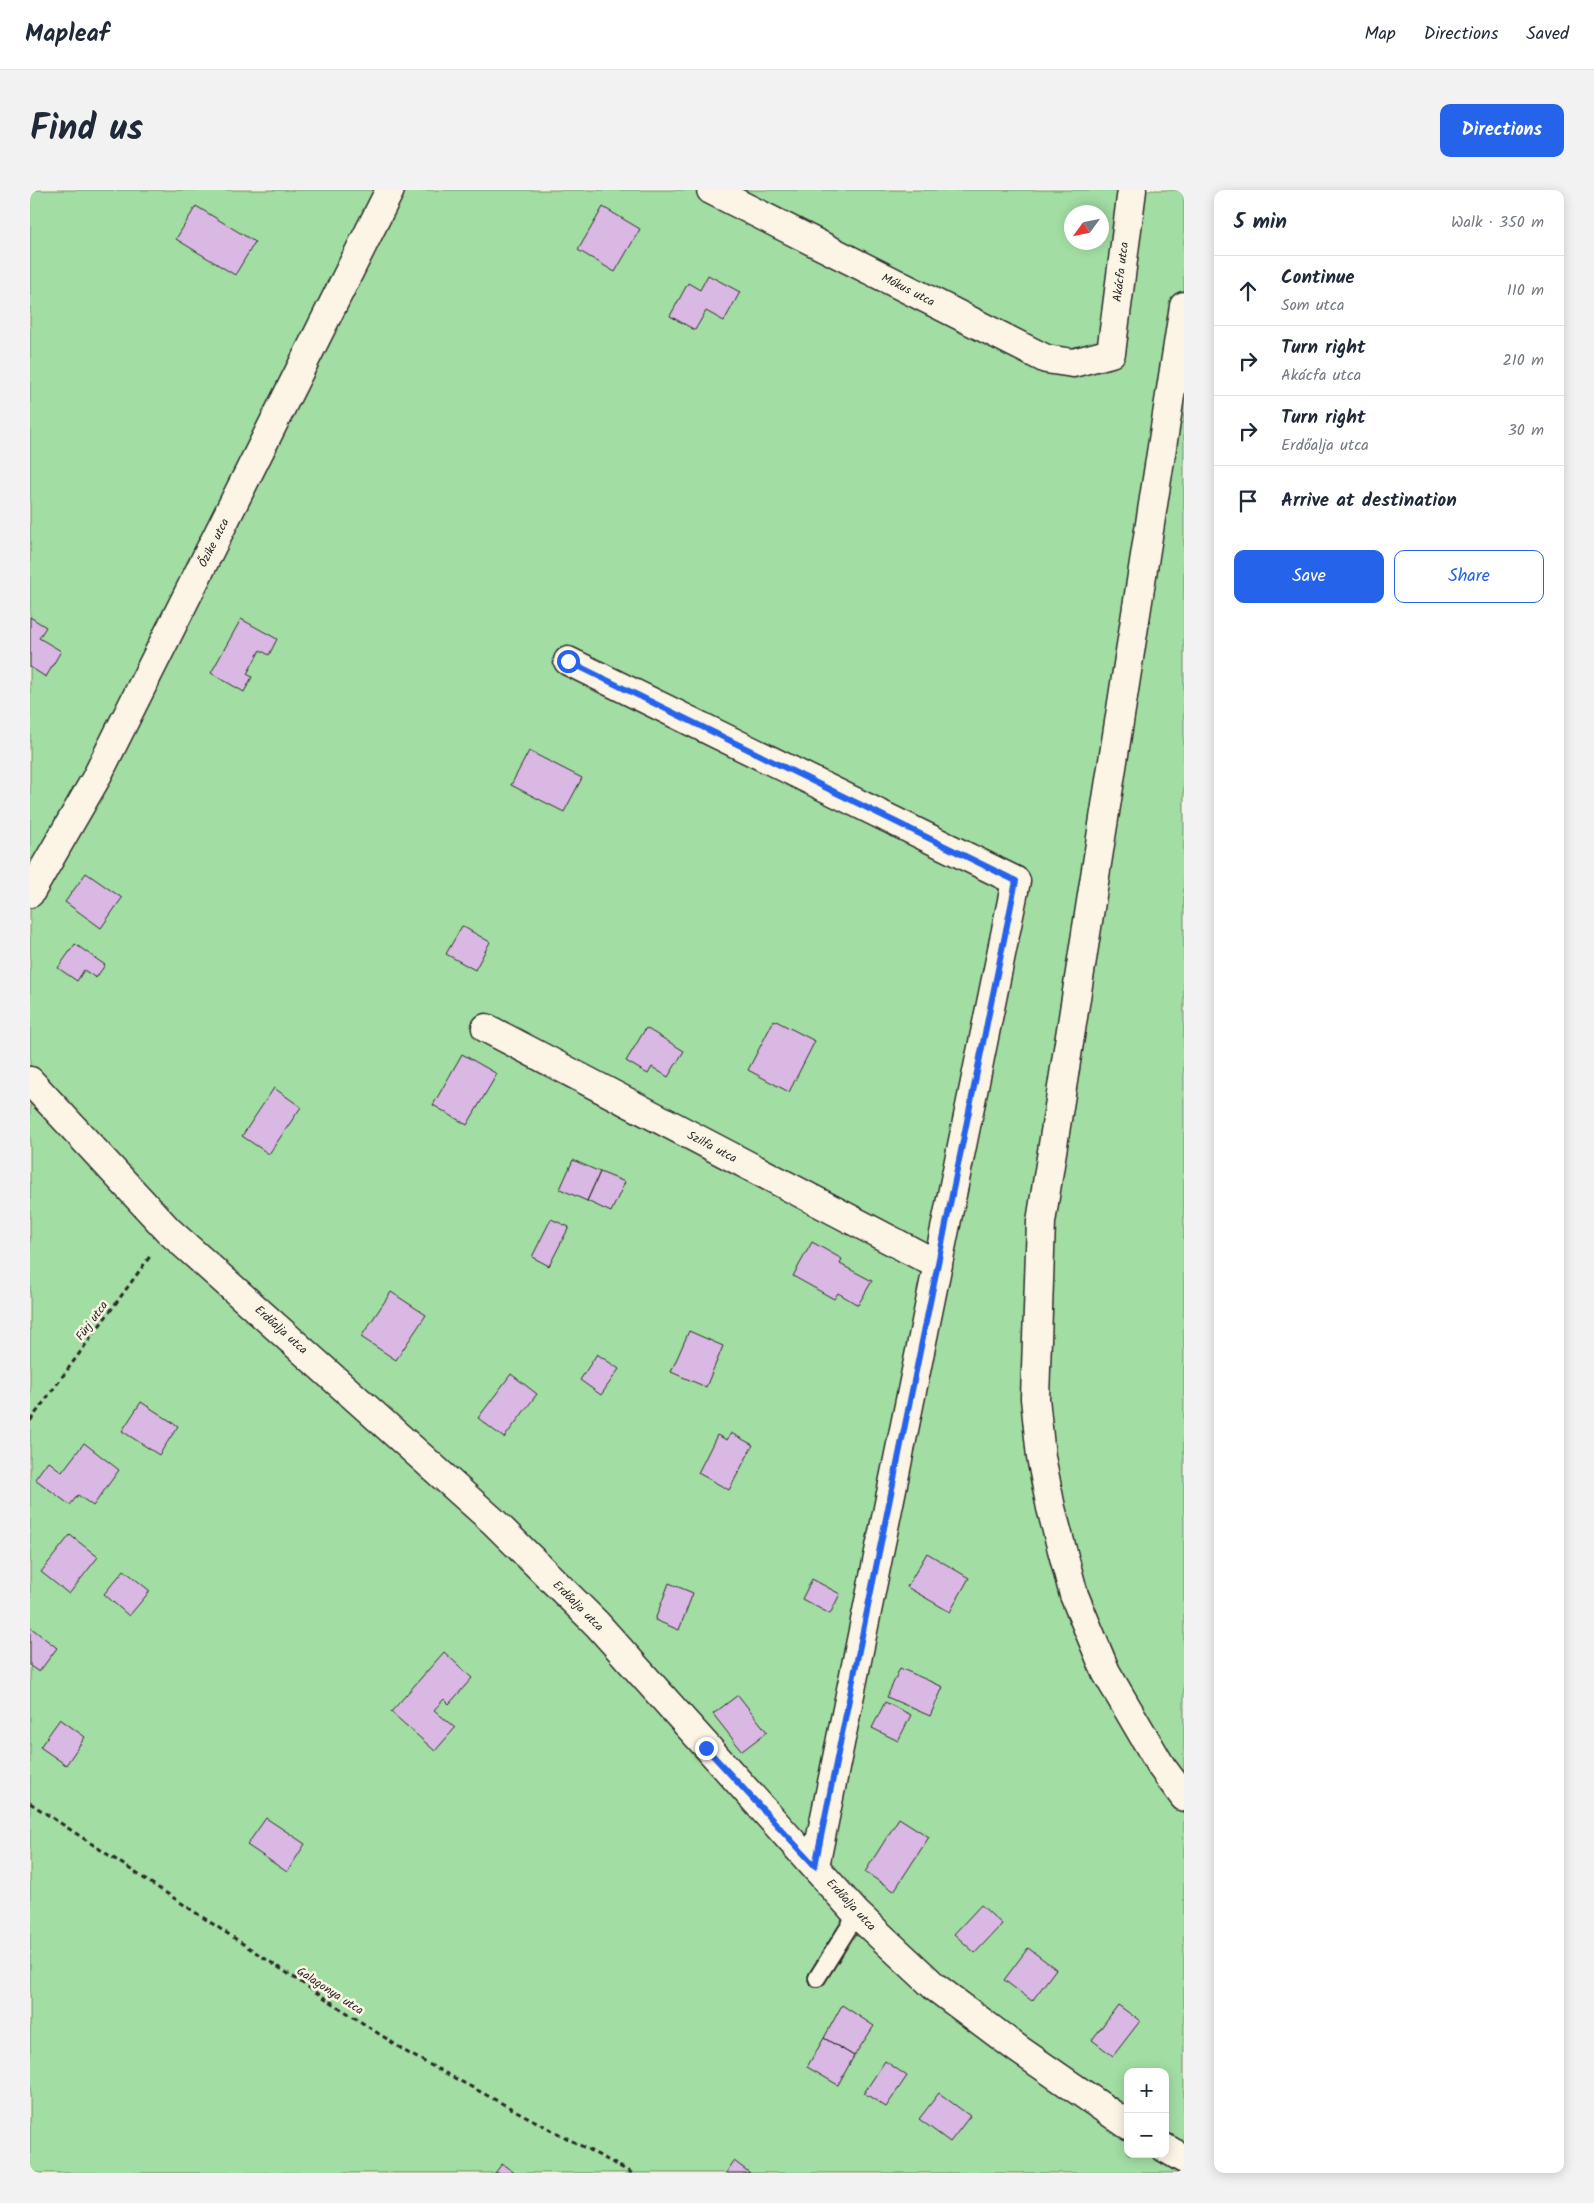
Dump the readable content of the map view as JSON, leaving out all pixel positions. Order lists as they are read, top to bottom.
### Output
{
  "streets": {
    "street": [
      "Akácfa utca",
      "Mókus utca",
      "Őzike utca",
      "Szilfa utca",
      "Erdőalja utca"
    ],
    "path": ["Fürj utca", "Galagonya utca"]
  },
  "crossings": [
    ["Akácfa utca", "Mókus utca"],
    ["Fürj utca", "Erdőalja utca"]
  ],
  "north": "bottom left",
  "page": {
    "header": "Mapleaf",
    "nav": ["Map", "Directions", "Saved"],
    "title": "Find us",
    "buttons": [
      "Directions",
      ["Save", "Share"]
    ],
    "heading": ["5 min", "Walk · 350 m"],
    "list": [
      ["Continue", "Som utca", "110 m"],
      ["Turn right", "Akácfa utca", "210 m"],
      ["Turn right", "Erdőalja utca", "30 m"],
      "Arrive at destination"
    ],
    "map_buttons": ["+", "−"]
  }
}
